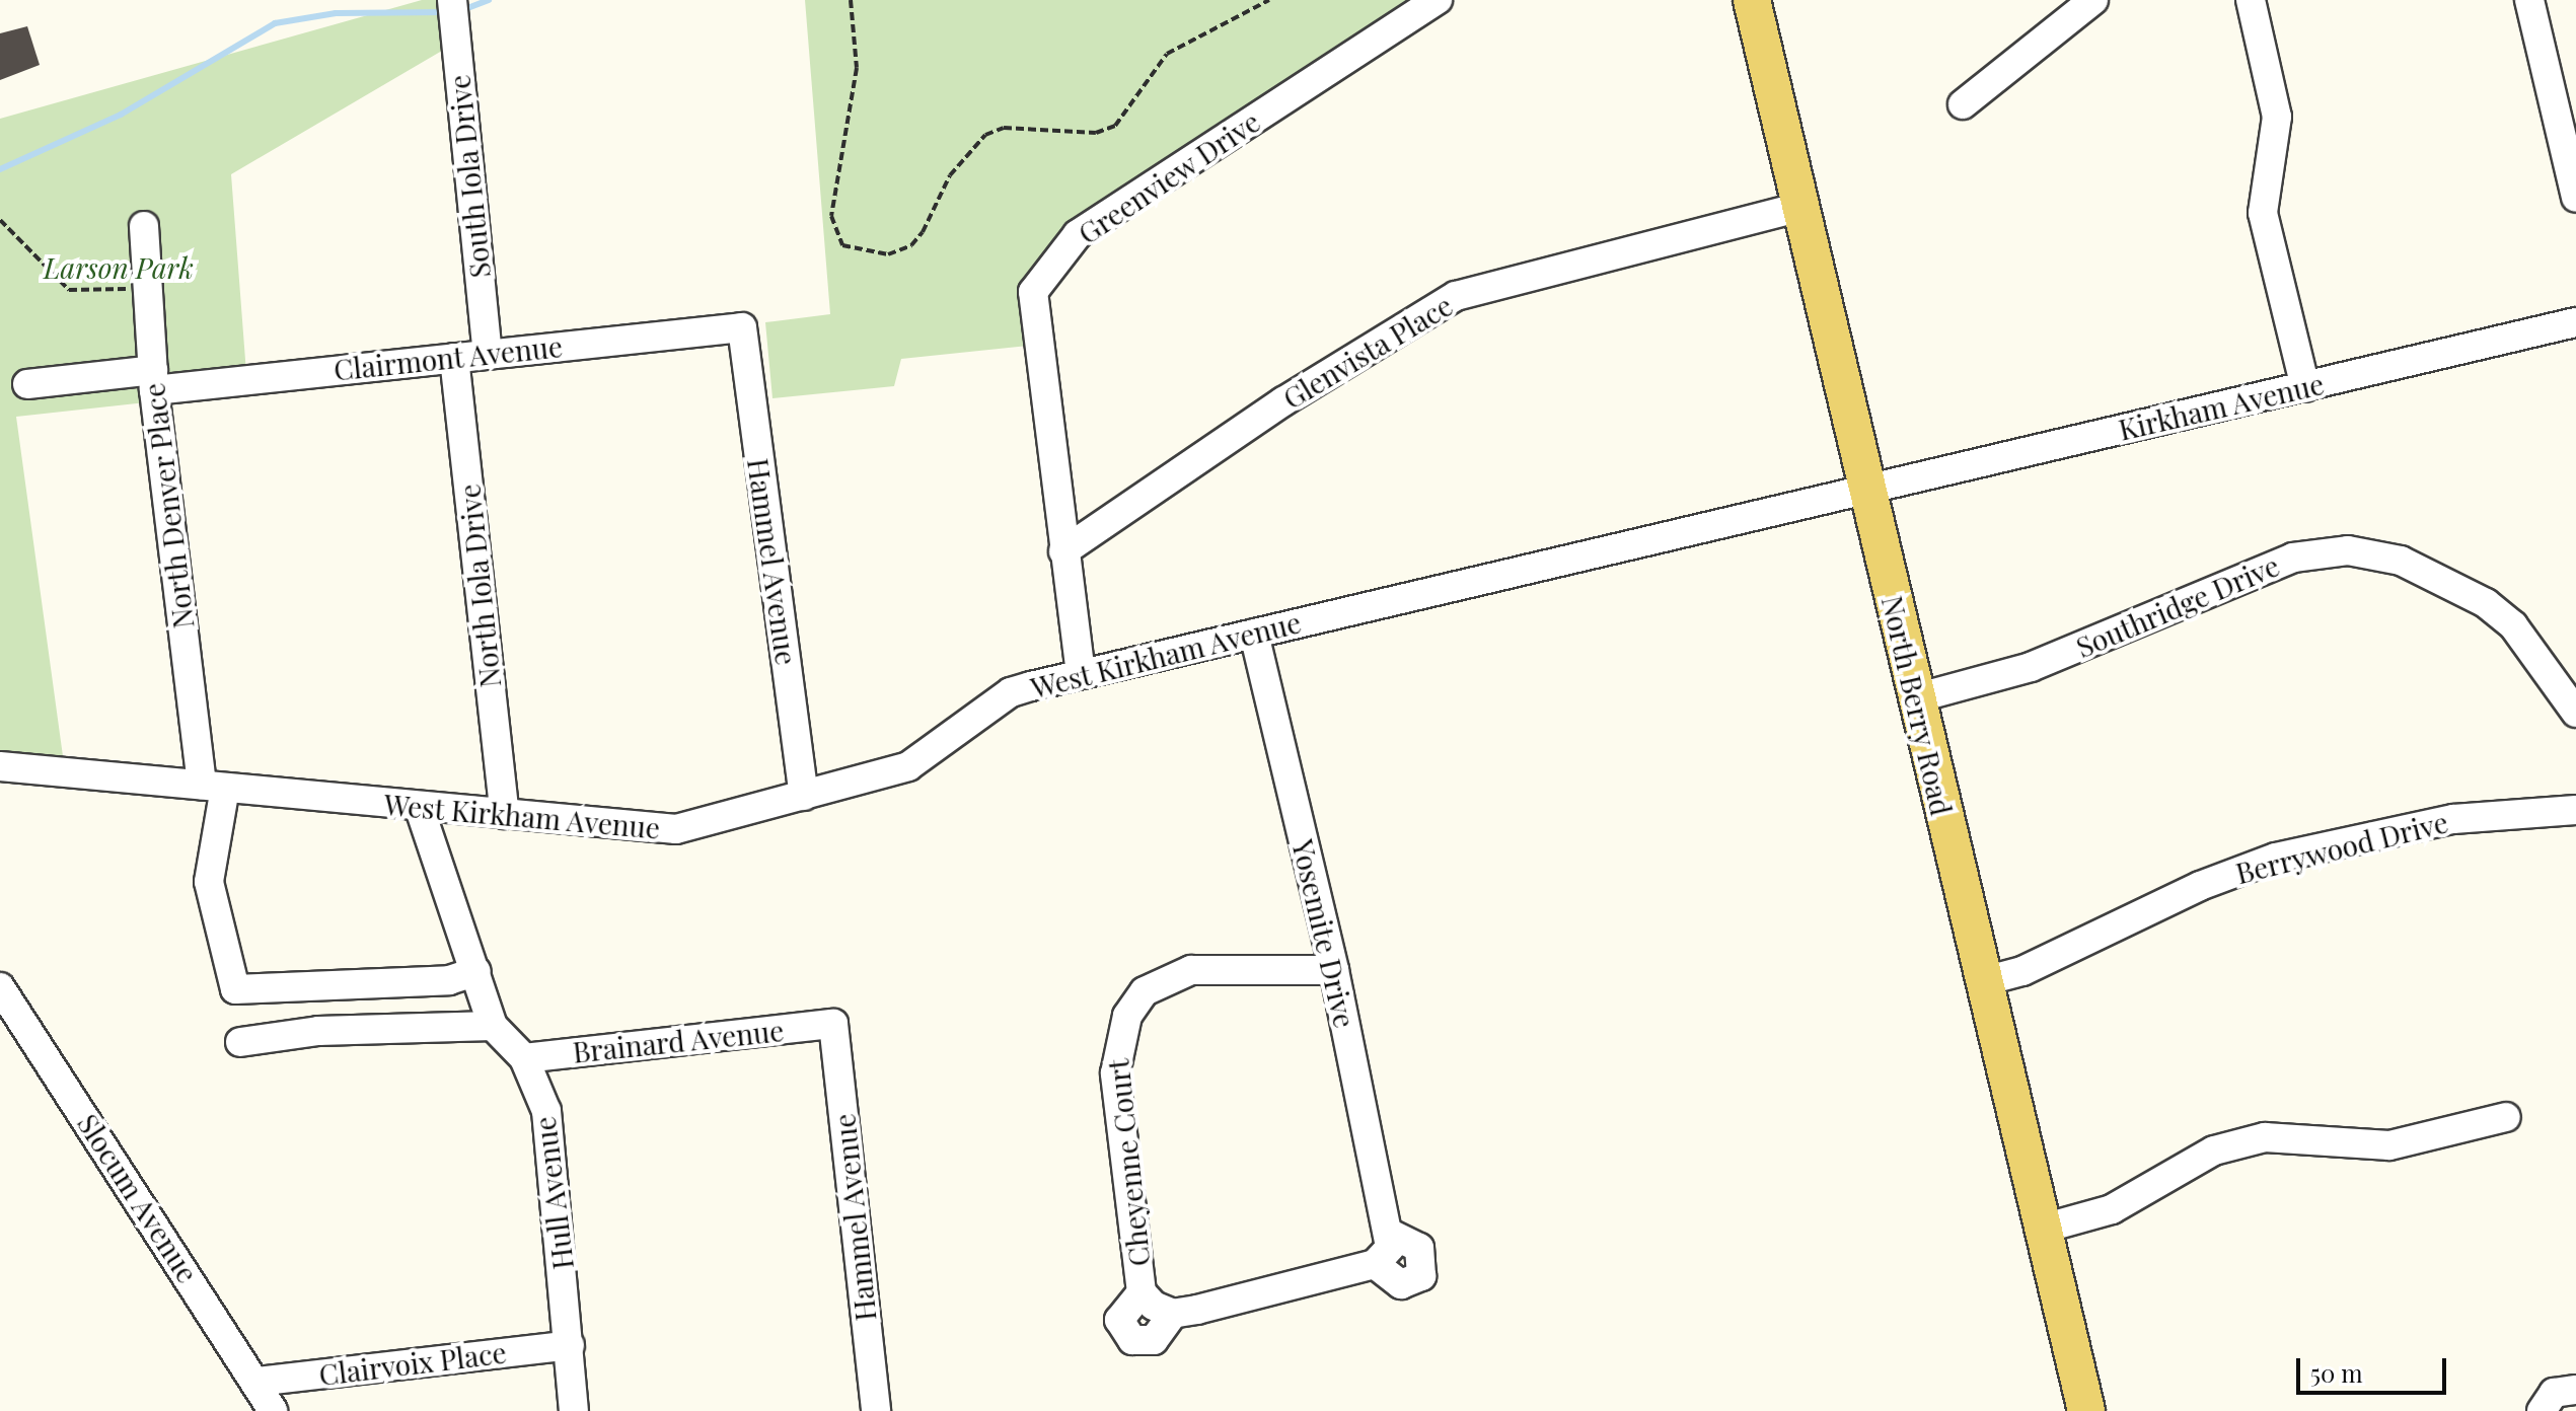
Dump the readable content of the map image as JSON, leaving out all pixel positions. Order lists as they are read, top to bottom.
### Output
{
  "streets": {
    "main road": ["North Berry Road"],
    "street": [
      "South Iola Drive",
      "Greenview Drive",
      "Glenvista Place",
      "Clairmont Avenue",
      "Kirkham Avenue",
      "North Denver Place",
      "Hammel Avenue",
      "North Iola Drive",
      "Southridge Drive",
      "West Kirkham Avenue",
      "Berrywood Drive",
      "Yosemite Drive",
      "Brainard Avenue",
      "Cheyenne Court",
      "Hull Avenue",
      "Slocum Avenue",
      "Clairvoix Place"
    ]
  },
  "crossings": [
    ["South Iola Drive", "Clairmont Avenue"],
    ["Greenview Drive", "Glenvista Place"],
    ["Greenview Drive", "West Kirkham Avenue"],
    ["Glenvista Place", "North Berry Road"],
    ["Clairmont Avenue", "North Denver Place"],
    ["Clairmont Avenue", "Hammel Avenue"],
    ["Clairmont Avenue", "North Iola Drive"],
    ["Kirkham Avenue", "West Kirkham Avenue"],
    ["Kirkham Avenue", "North Berry Road"],
    ["North Denver Place", "West Kirkham Avenue"],
    ["North Denver Place", "Hull Avenue"],
    ["Hammel Avenue", "West Kirkham Avenue"],
    ["Hammel Avenue", "Brainard Avenue"],
    ["North Iola Drive", "West Kirkham Avenue"],
    ["Southridge Drive", "North Berry Road"],
    ["West Kirkham Avenue", "North Berry Road"],
    ["West Kirkham Avenue", "Yosemite Drive"],
    ["West Kirkham Avenue", "Hull Avenue"],
    ["North Berry Road", "Berrywood Drive"],
    ["Yosemite Drive", "Cheyenne Court"],
    ["Brainard Avenue", "Hull Avenue"],
    ["Hull Avenue", "Clairvoix Place"],
    ["Slocum Avenue", "Clairvoix Place"]
  ],
  "parks": ["Larson Park"],
  "scale_bar": "50 m"
}
